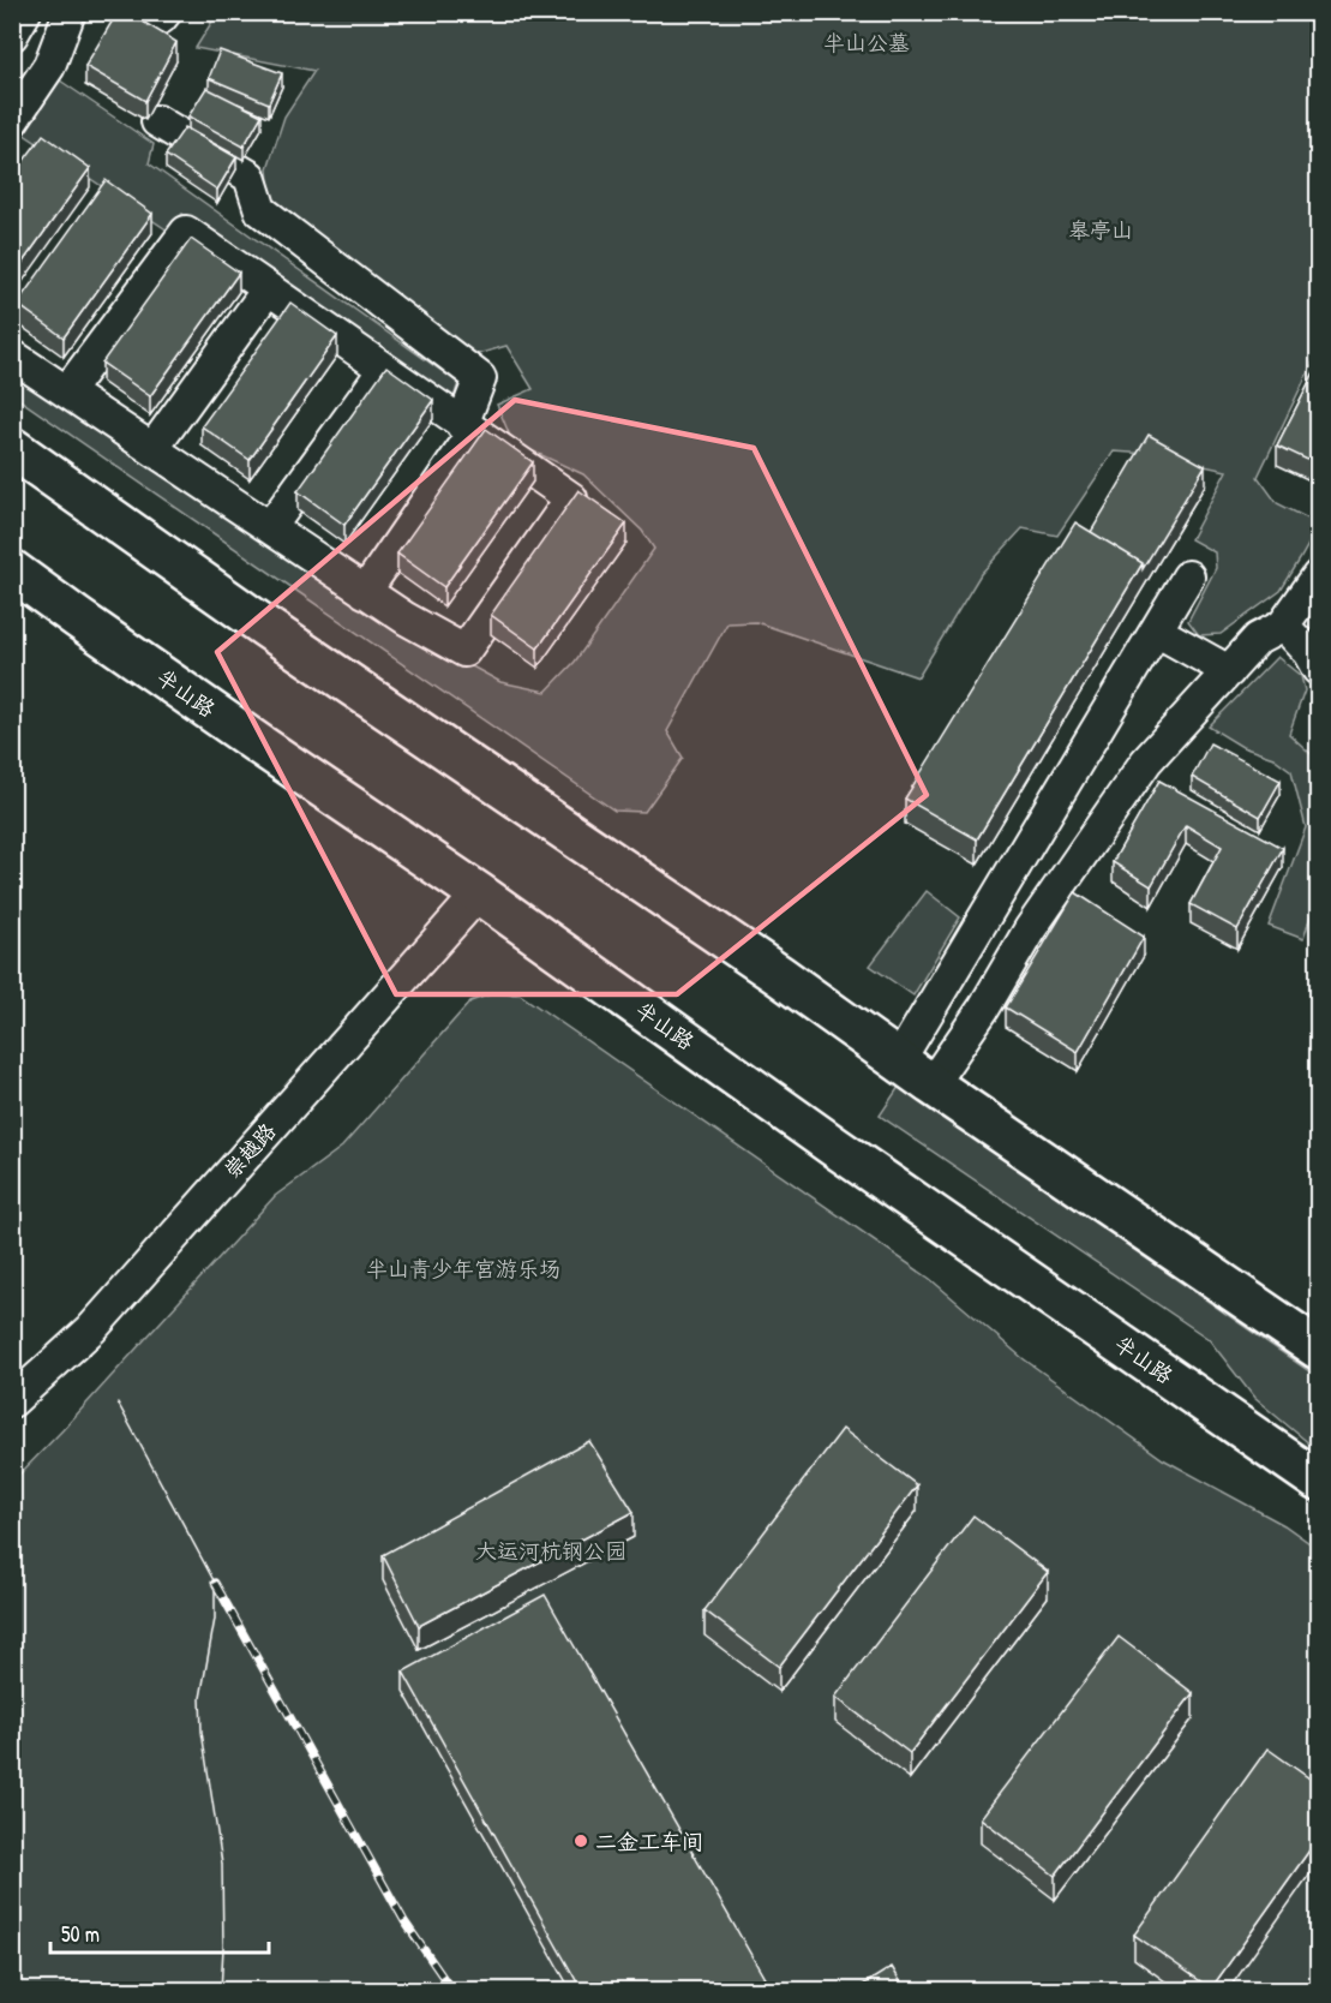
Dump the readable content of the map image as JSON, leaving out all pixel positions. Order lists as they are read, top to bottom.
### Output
{
  "streets": {
    "main road": ["半山路"],
    "street": ["崇越路"]
  },
  "crossings": [
    ["半山路", "崇越路"]
  ],
  "parks": [
    "半山公墓",
    "皋亭山",
    "半山青少年宫游乐场",
    "大运河杭钢公园"
  ],
  "places": ["二金工车间"],
  "scale_bar": "50 m"
}
